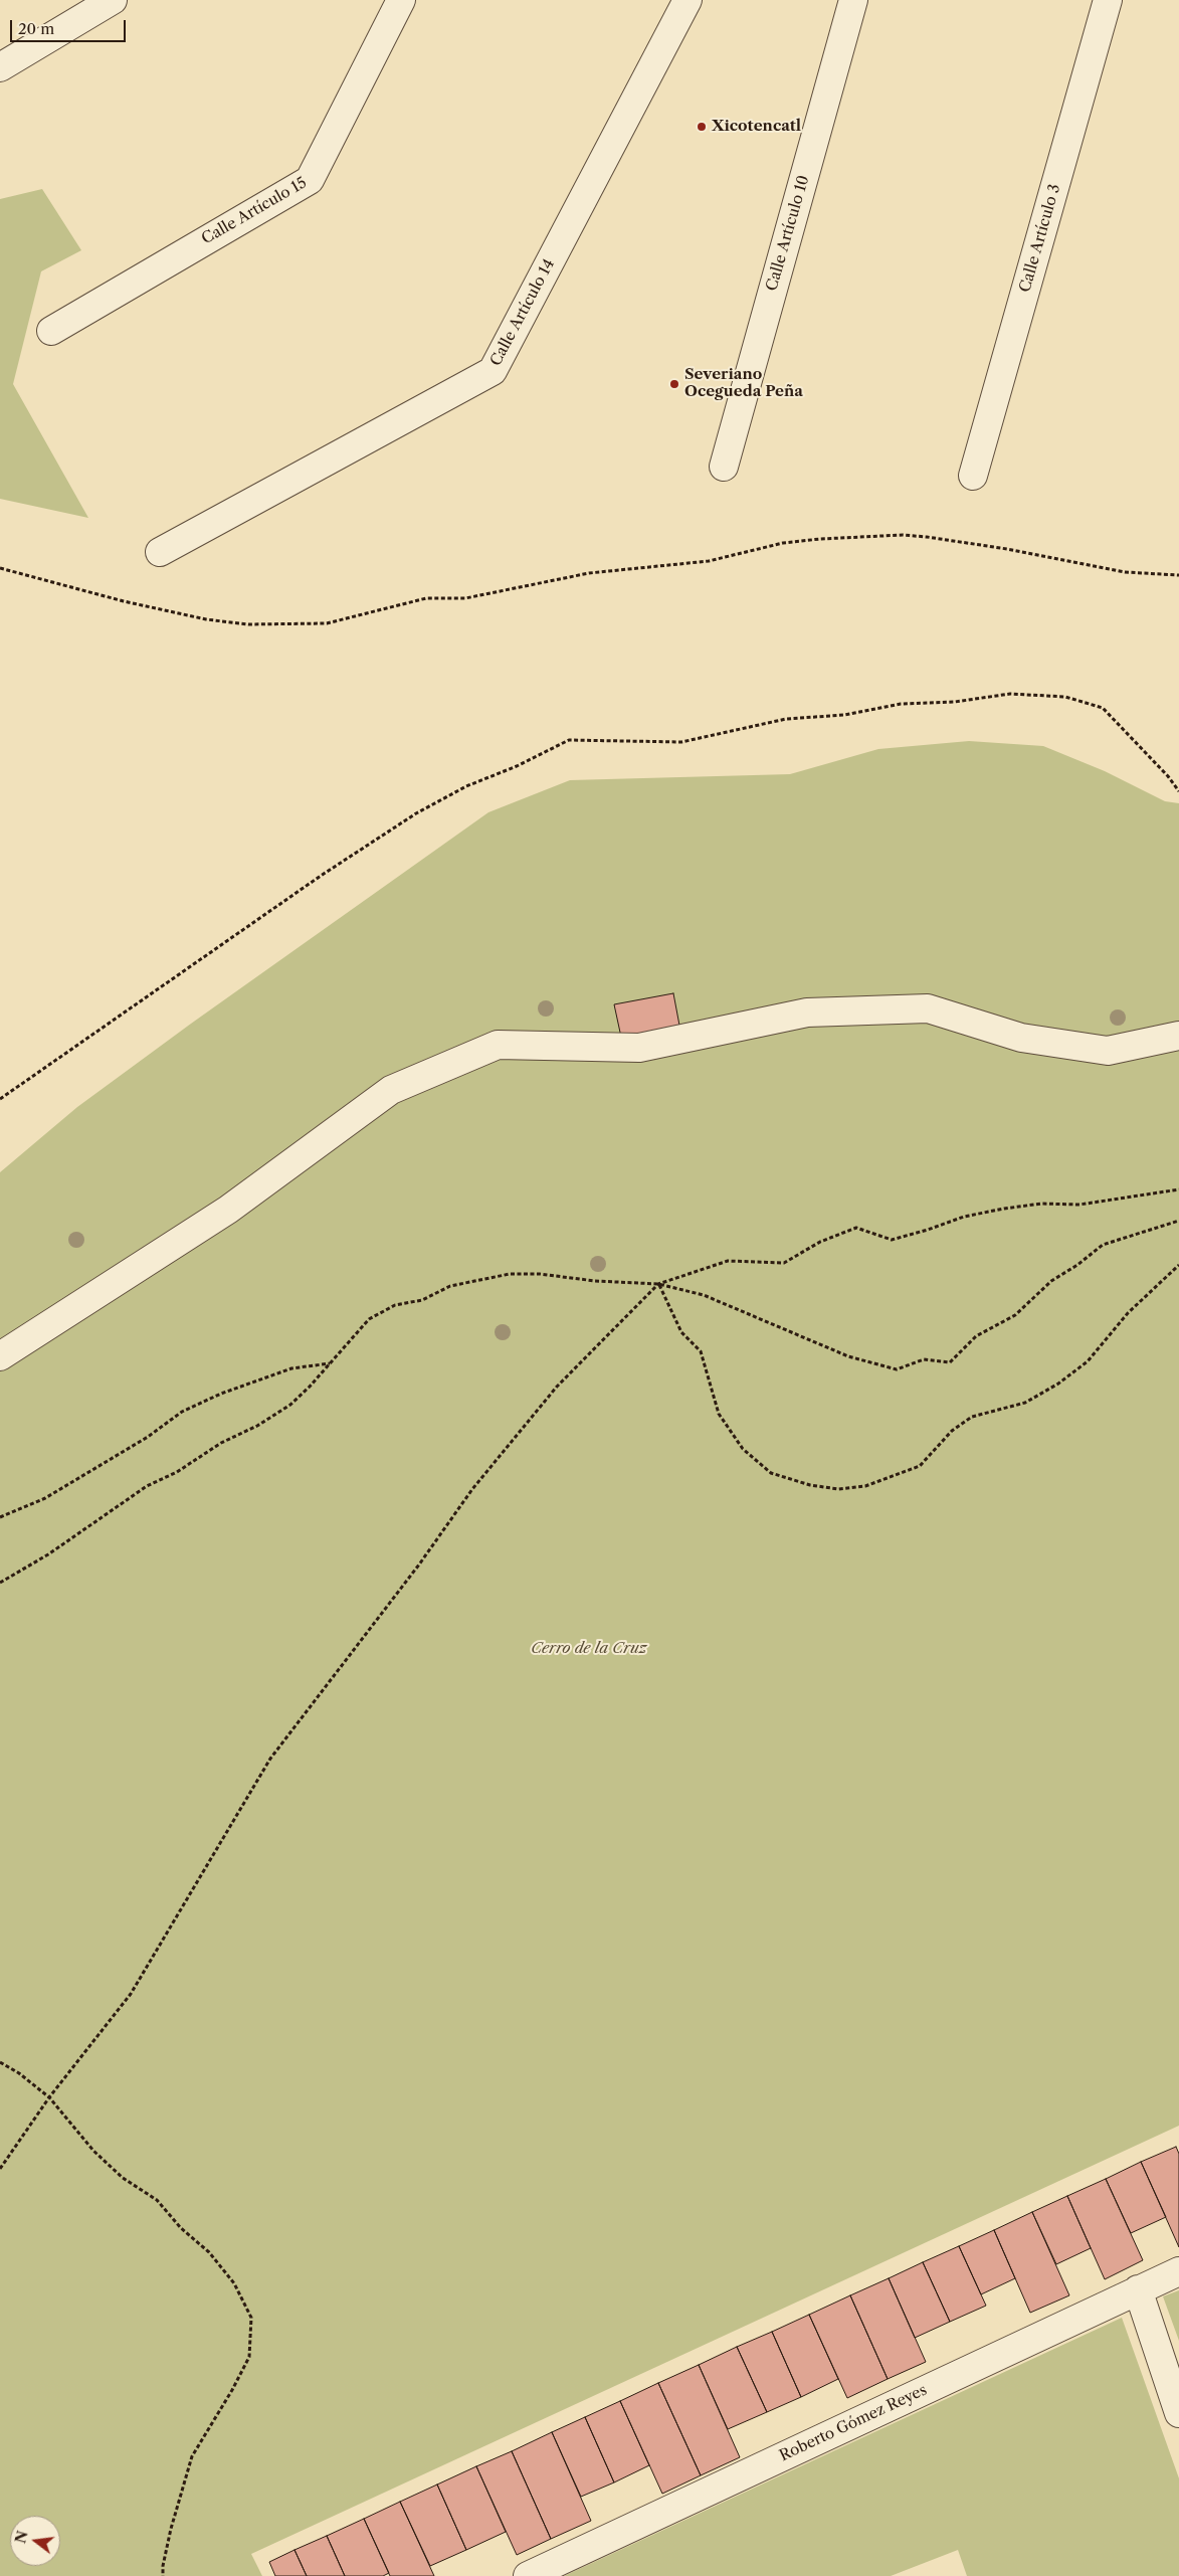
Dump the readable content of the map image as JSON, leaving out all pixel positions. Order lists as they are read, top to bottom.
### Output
{
  "streets": {
    "street": [
      "Calle Artículo 15",
      "Calle Artículo 10",
      "Calle Artículo 3",
      "Calle Artículo 14",
      "Roberto Gómez Reyes"
    ]
  },
  "parks": ["Cerro de la Cruz"],
  "places": ["Xicotencatl", "Severiano Ocegueda Peña"],
  "scale_bar": "20 m",
  "north": "left"
}
